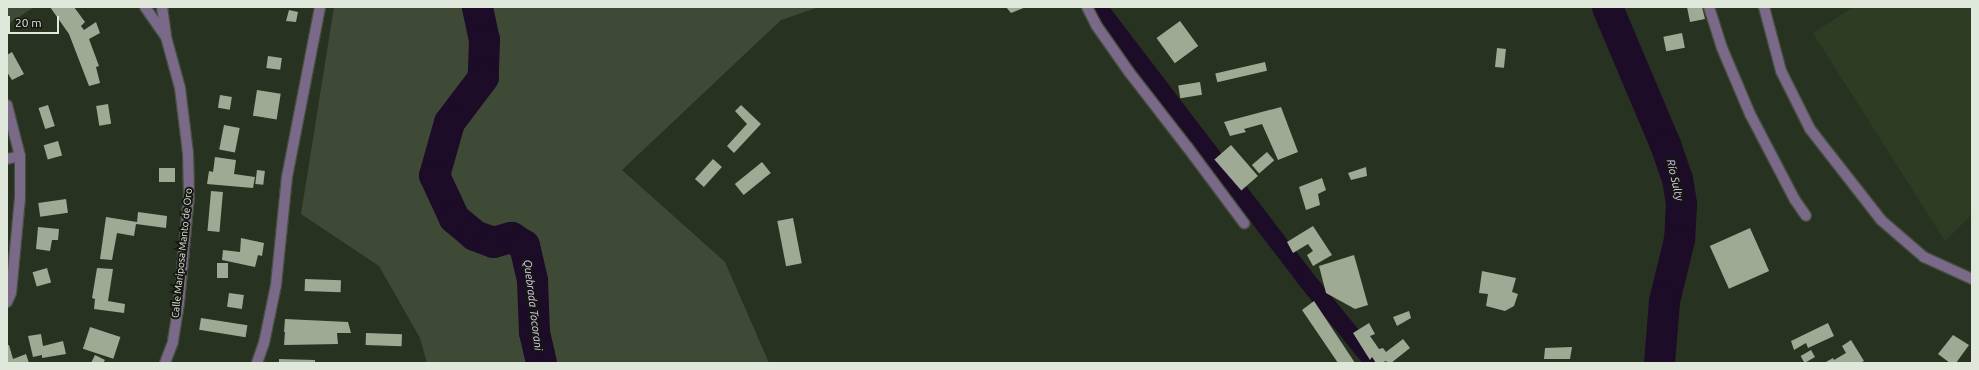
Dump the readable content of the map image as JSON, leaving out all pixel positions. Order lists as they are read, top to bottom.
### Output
{
  "streets": {
    "street": ["Calle Mariposa Manto de Oro"]
  },
  "water": ["Río Sulty", "Quebrada Tocorani"],
  "scale_bar": "20 m"
}
